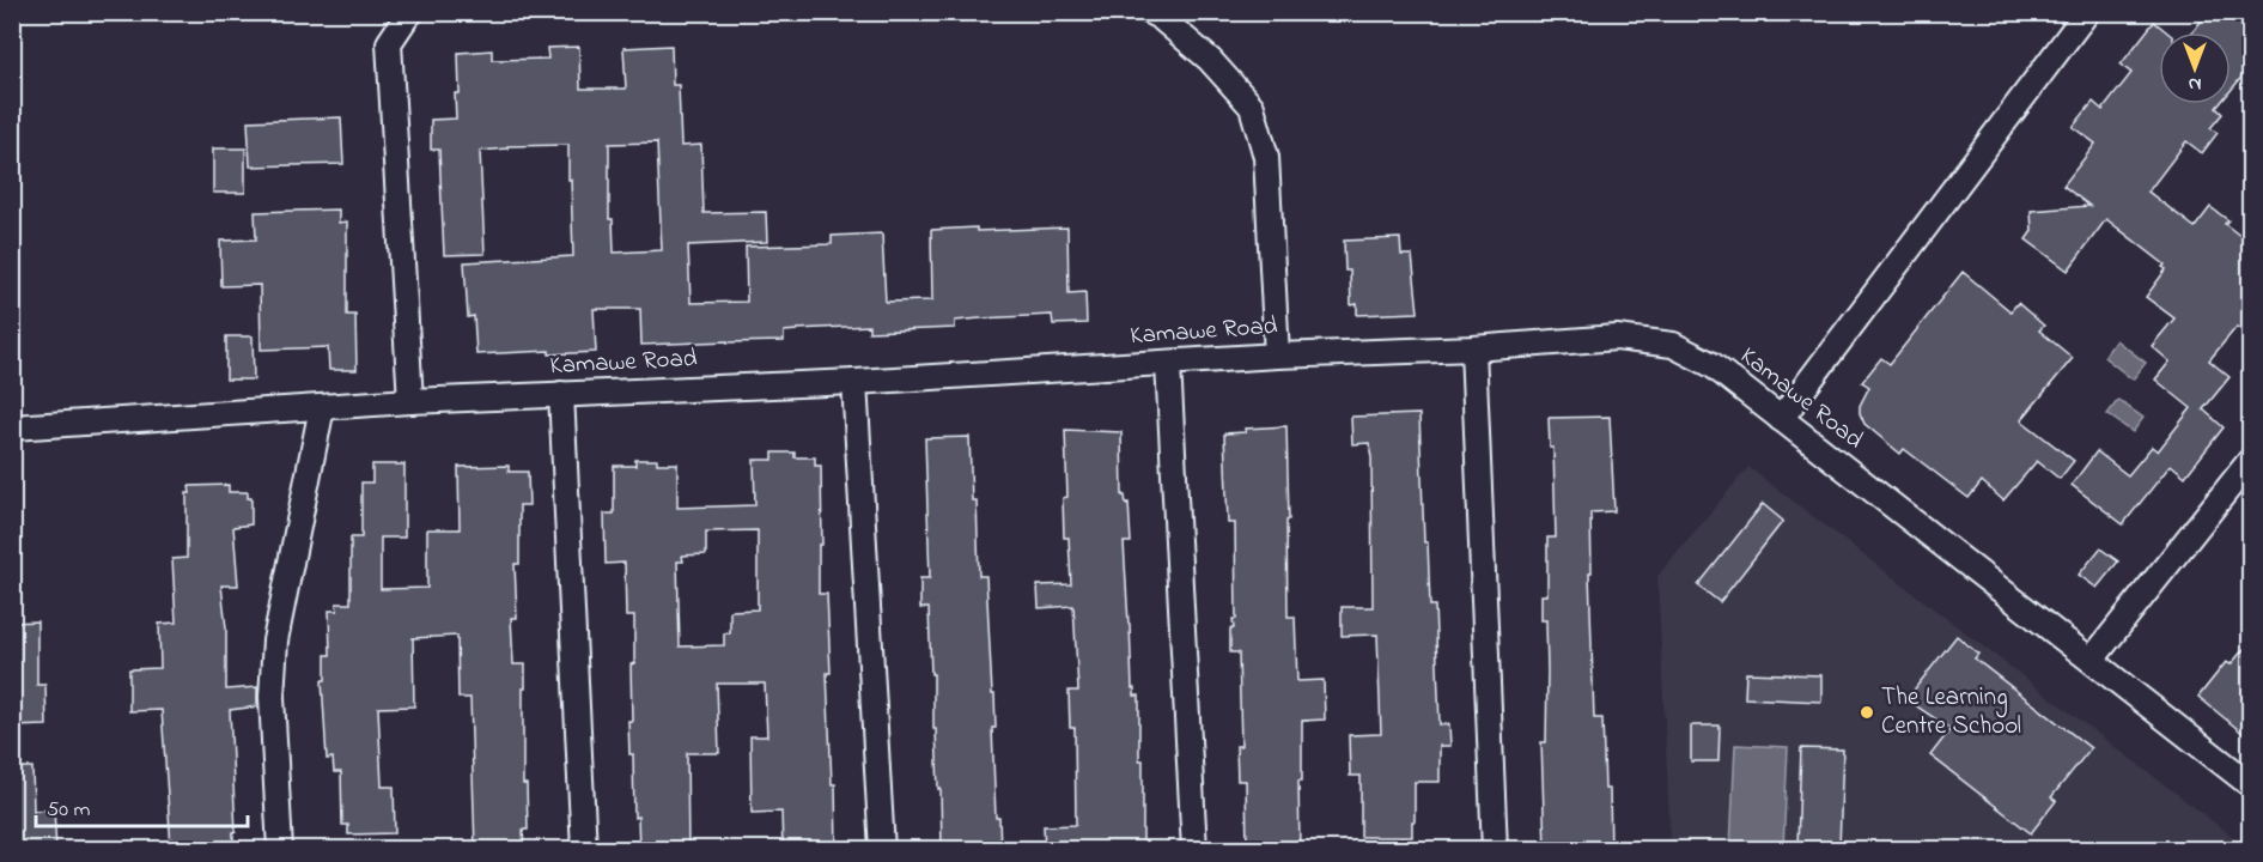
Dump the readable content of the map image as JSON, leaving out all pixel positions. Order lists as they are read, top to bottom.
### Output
{
  "streets": {
    "street": ["Kamawe Road"]
  },
  "places": ["The Learning Centre School"],
  "scale_bar": "50 m",
  "north": "bottom"
}
